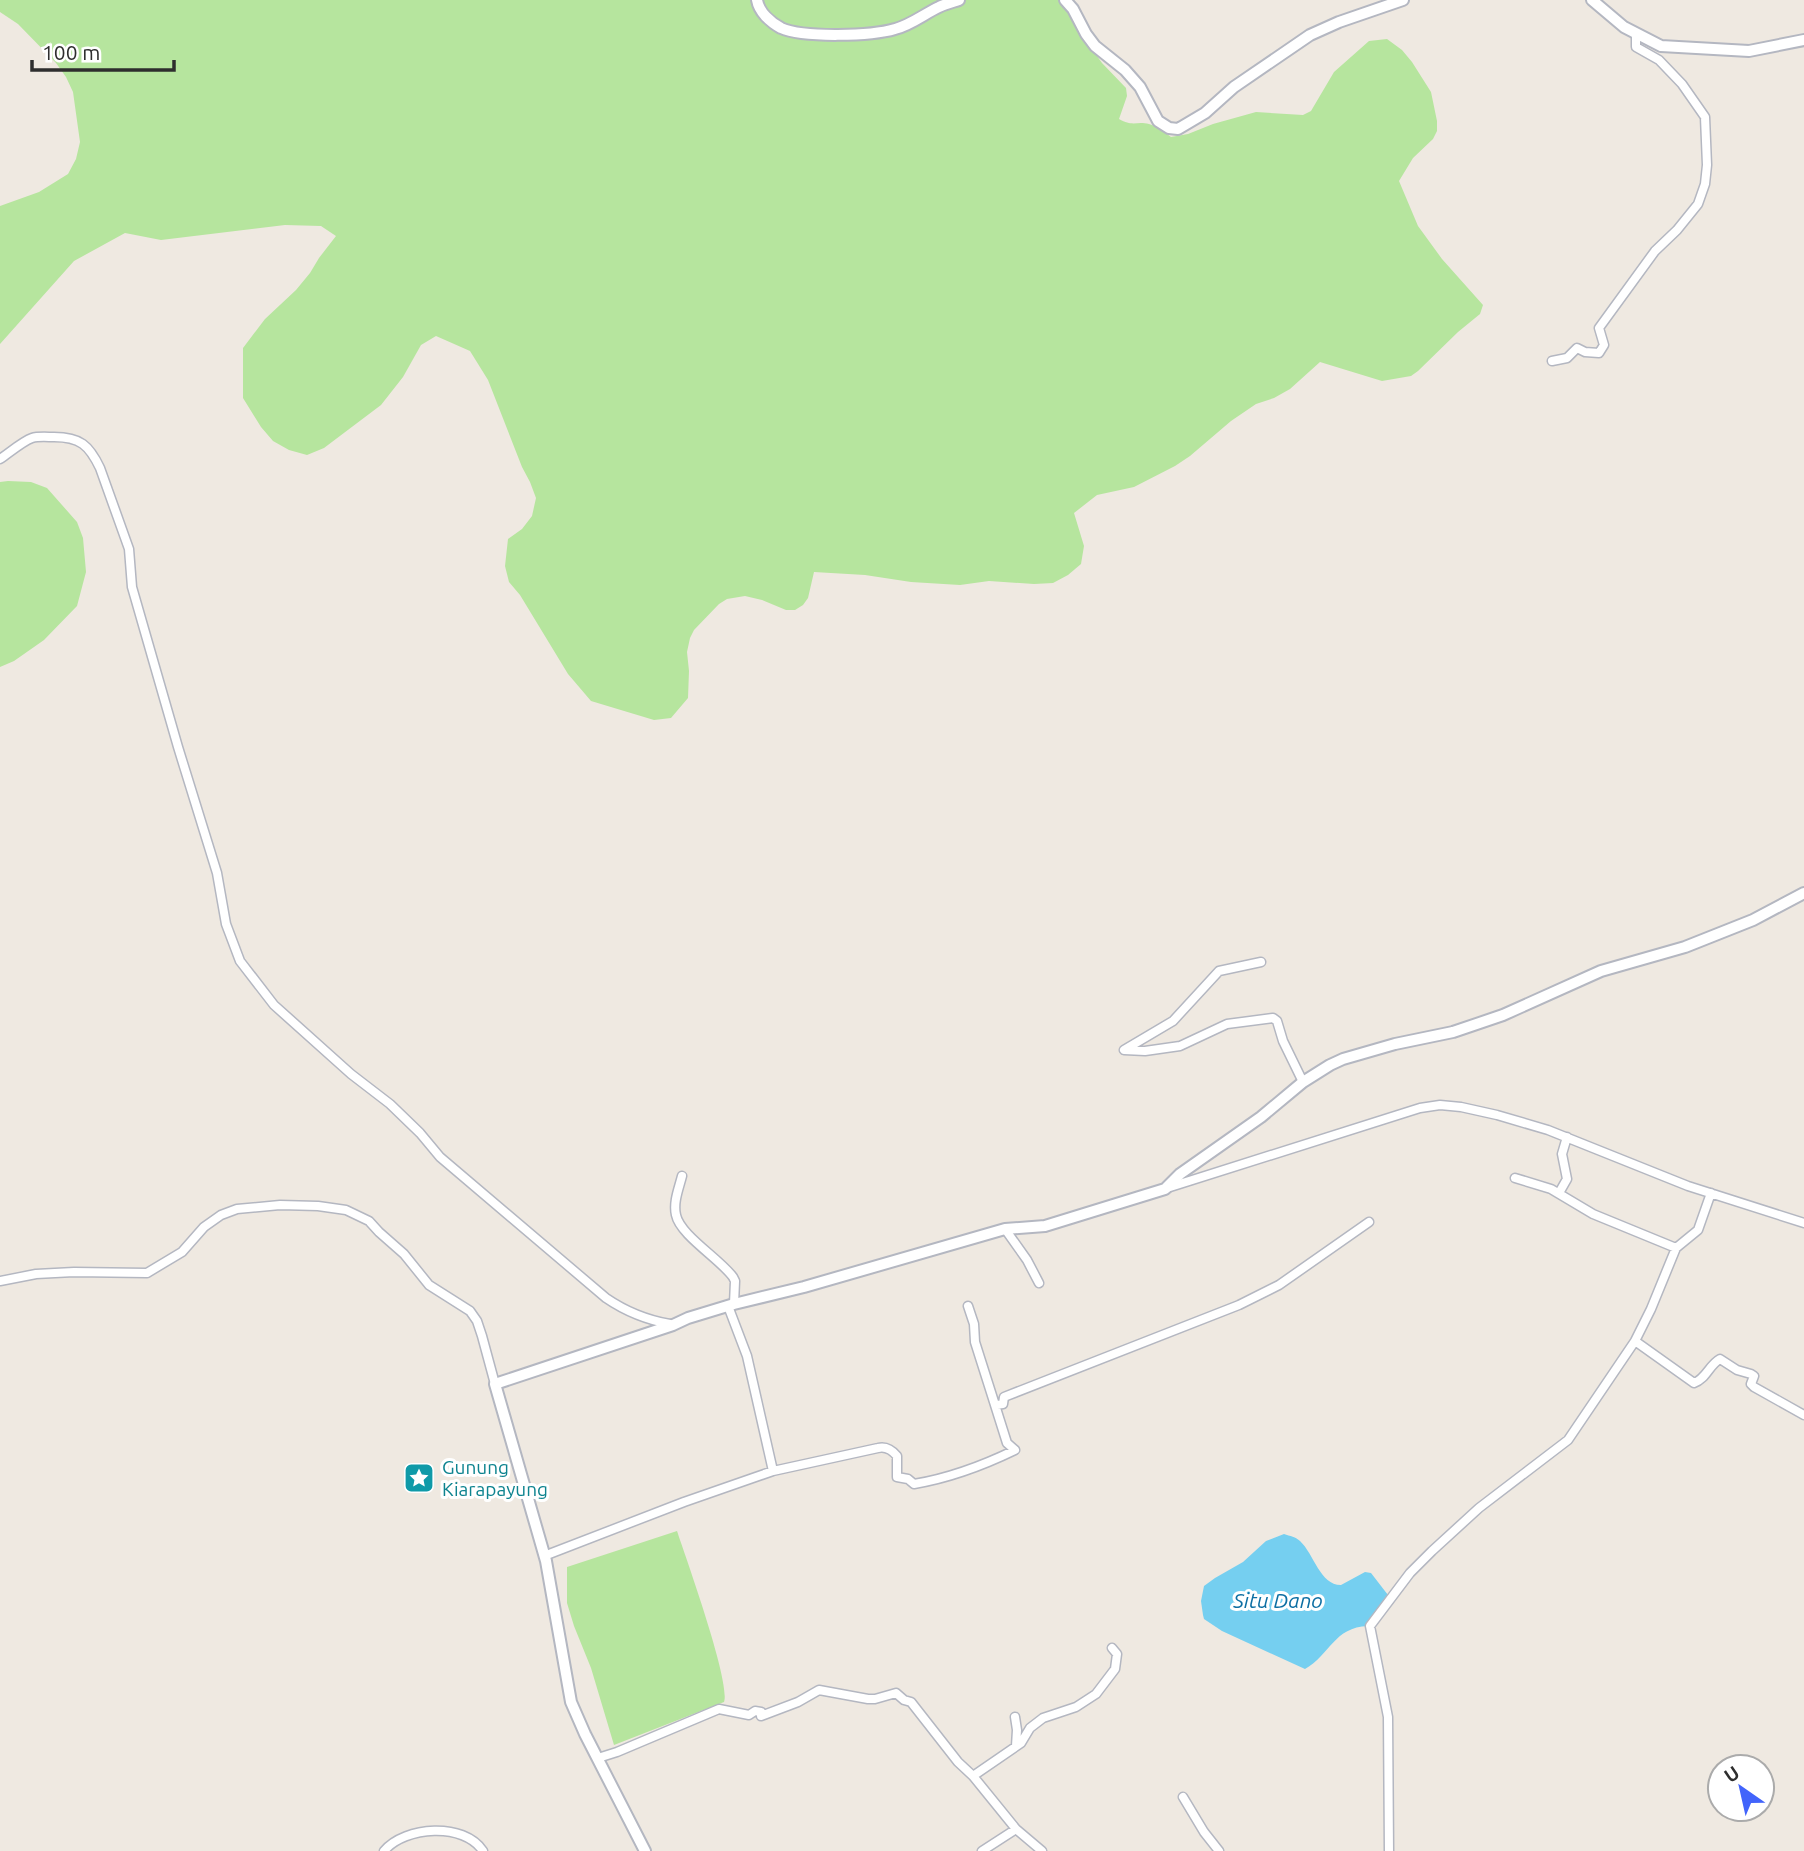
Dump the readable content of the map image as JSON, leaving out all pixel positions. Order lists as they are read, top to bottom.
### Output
{
  "water": ["Situ Dano"],
  "places": {
    "place": ["Gunung Kiarapayung"]
  },
  "scale_bar": "100 m",
  "north": "top left"
}
